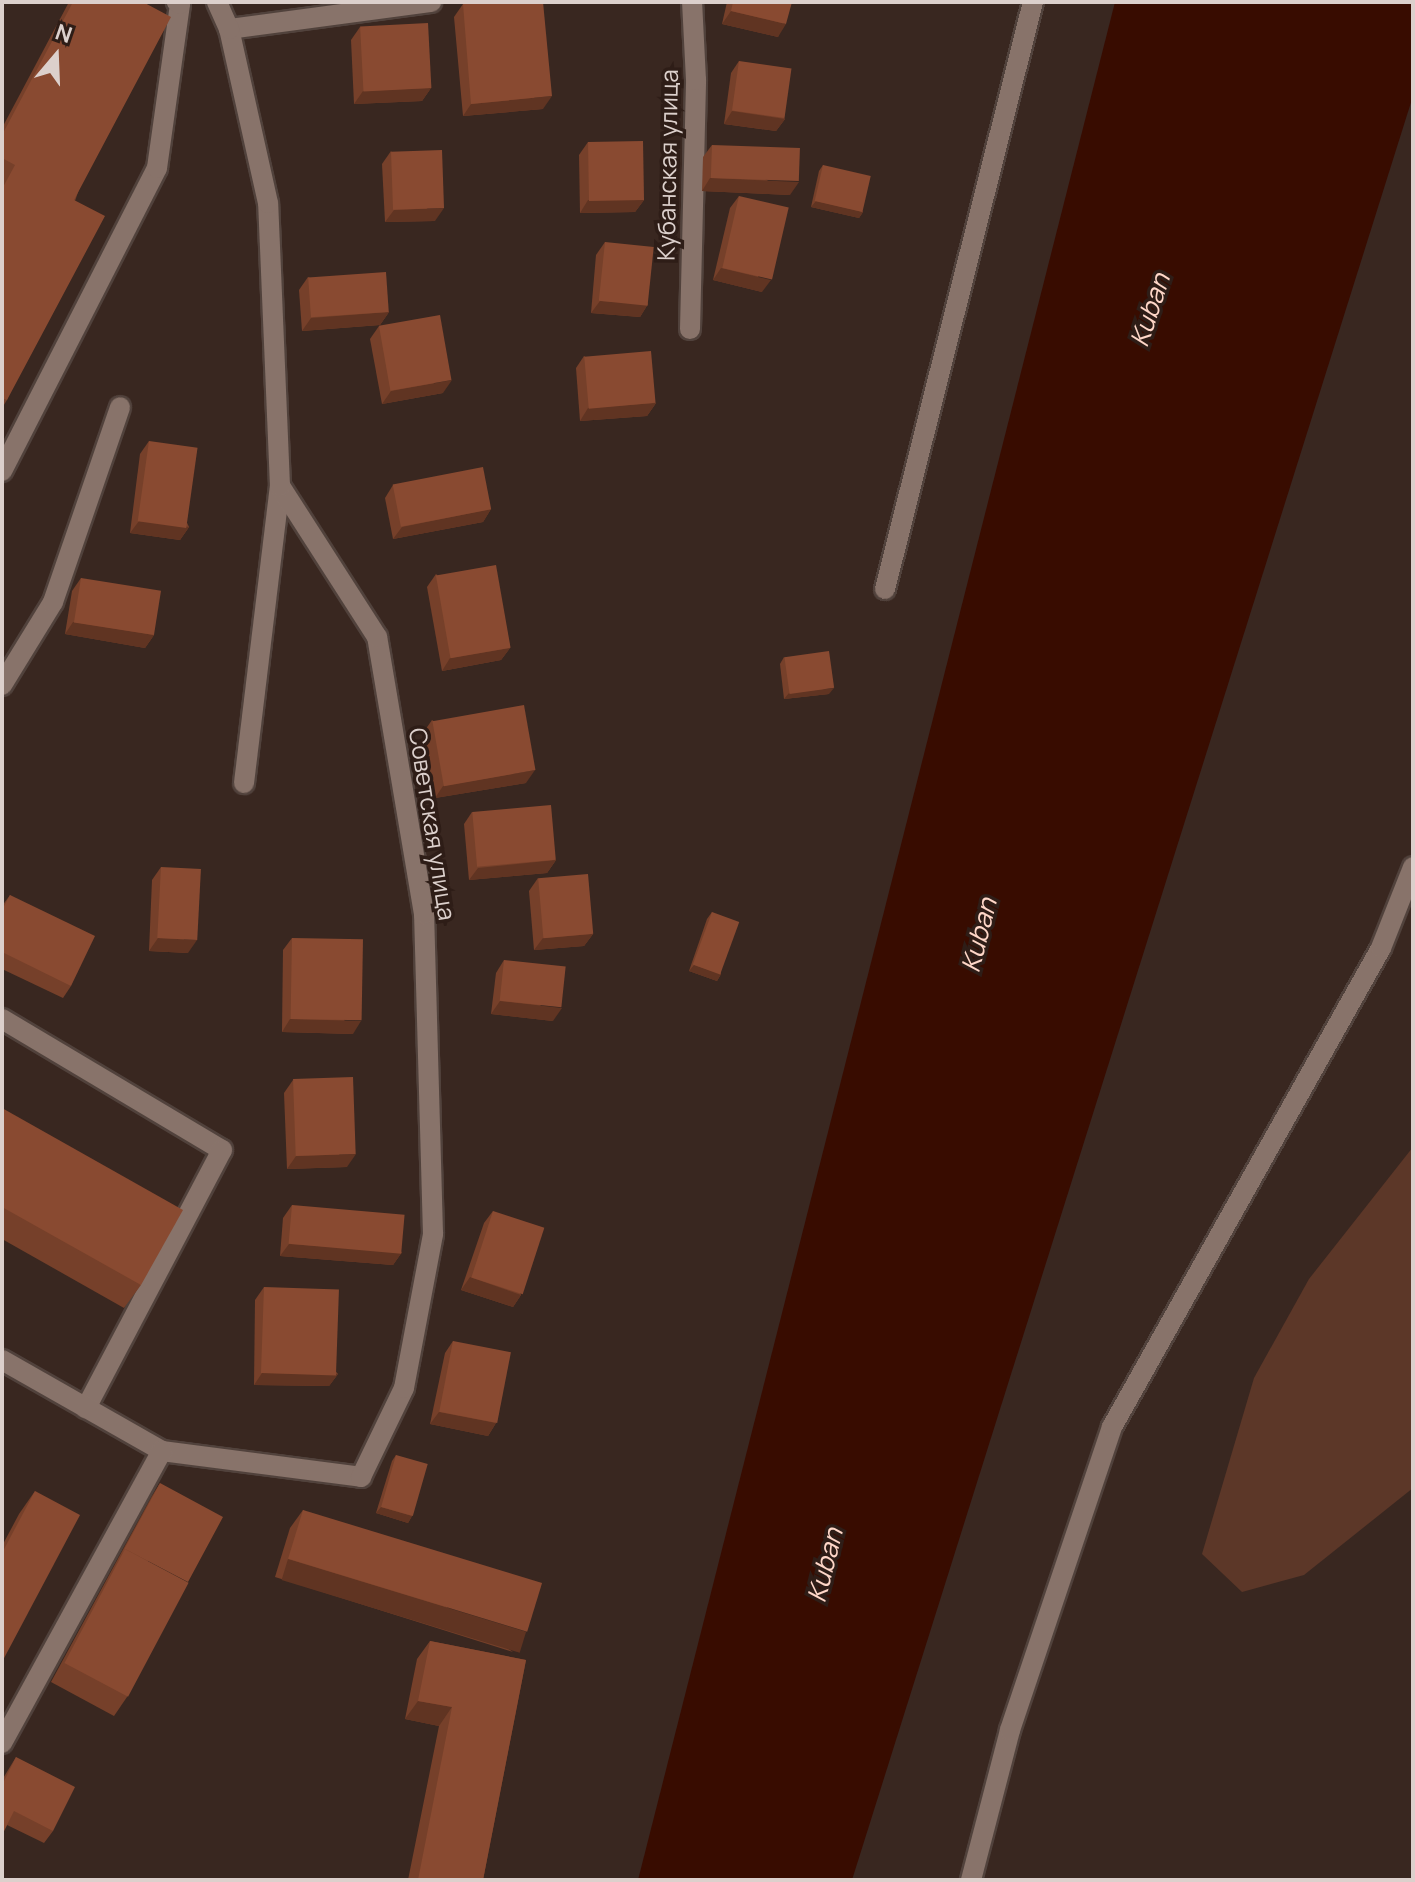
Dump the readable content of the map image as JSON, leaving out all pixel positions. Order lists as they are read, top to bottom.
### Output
{
  "streets": {
    "street": ["Кубанская улица", "Советская улица"]
  },
  "water": ["Kuban"],
  "north": "top"
}
